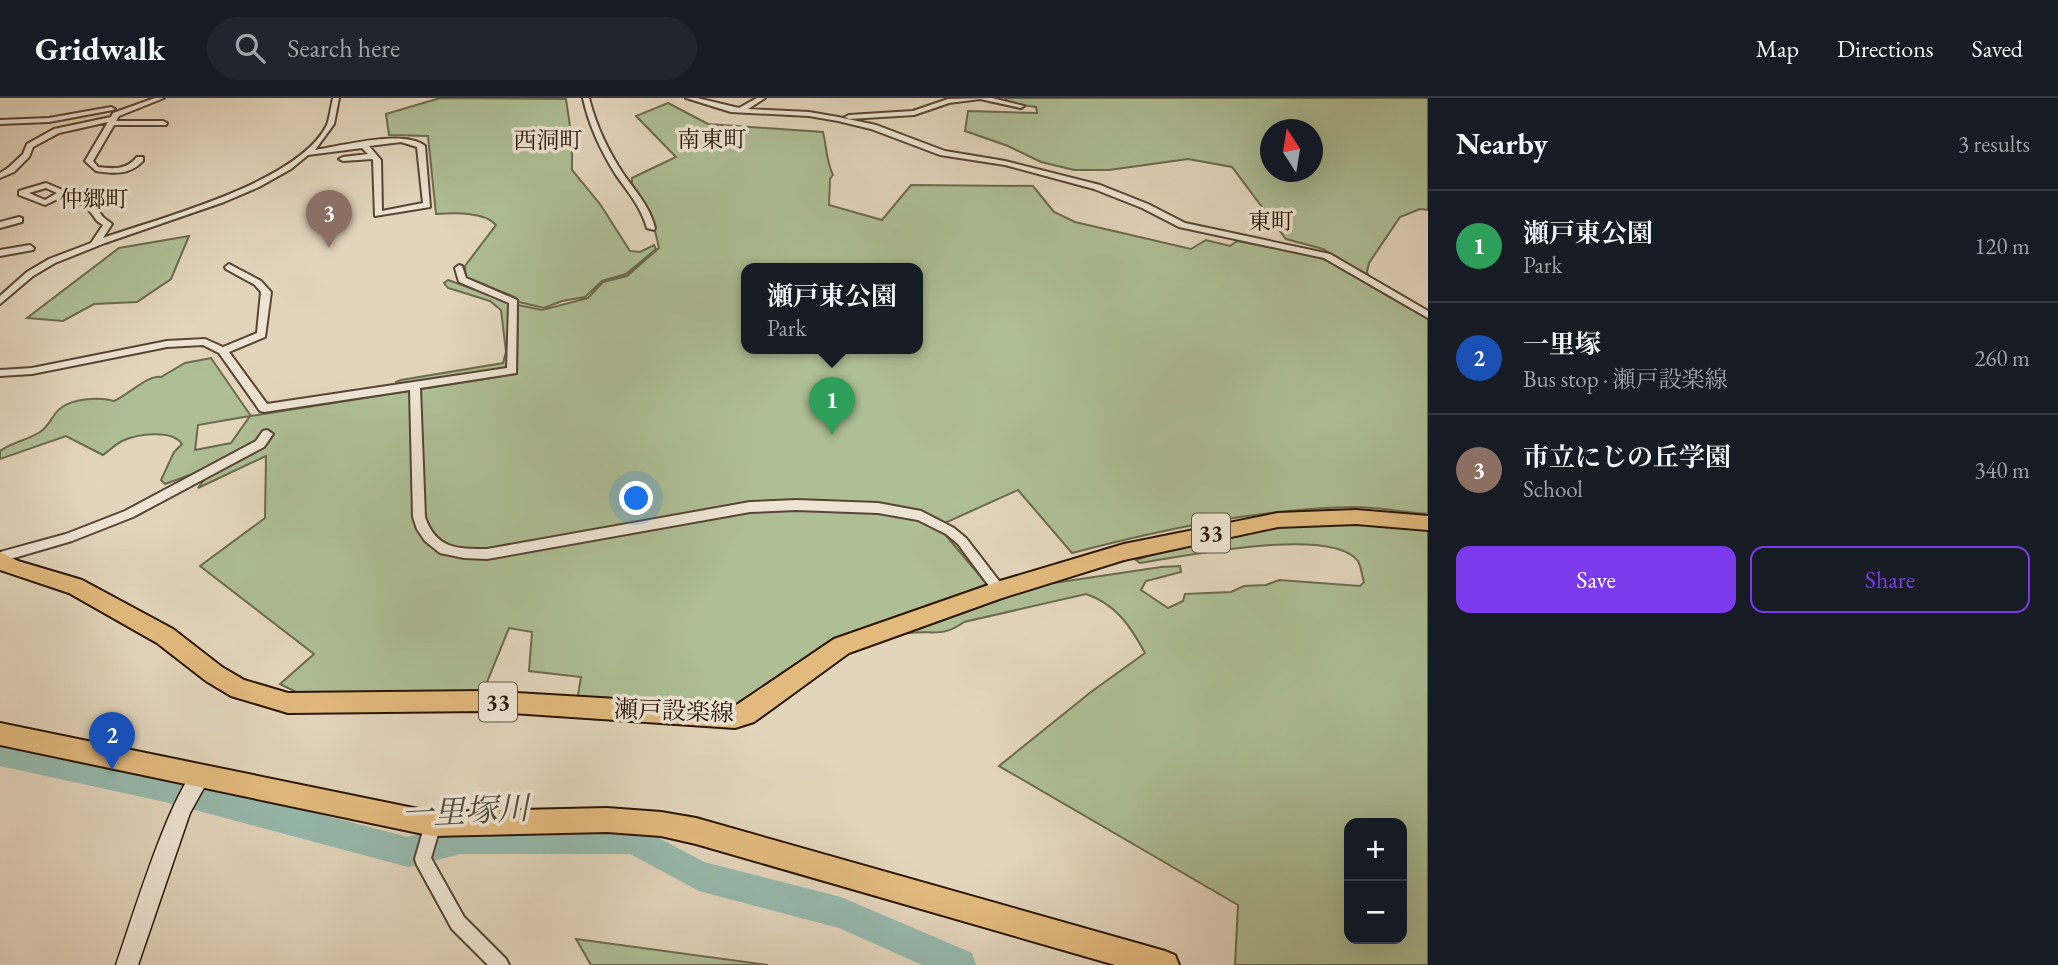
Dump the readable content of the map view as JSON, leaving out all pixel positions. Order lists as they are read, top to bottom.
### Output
{
  "streets": {
    "main road": ["33", "瀬戸設楽線"]
  },
  "districts": [
    "南東町",
    "西洞町",
    "仲郷町",
    "東町"
  ],
  "water": ["一里塚川"],
  "north": "top",
  "page": {
    "header": "Gridwalk",
    "search": "Search here",
    "nav": ["Map", "Directions", "Saved"],
    "heading": ["Nearby", "3 results"],
    "list": [
      {
        "mark": "1",
        "name": "瀬戸東公園",
        "note": "Park",
        "value": "120 m"
      },
      {
        "mark": "2",
        "name": "一里塚",
        "note": "Bus stop · 瀬戸設楽線",
        "value": "260 m"
      },
      {
        "mark": "3",
        "name": "市立にじの丘学園",
        "note": "School",
        "value": "340 m"
      }
    ],
    "pins": ["3", "1", "2"],
    "popup": ["瀬戸東公園", "Park"],
    "buttons": ["Save", "Share"],
    "map_buttons": ["+", "−"]
  }
}
